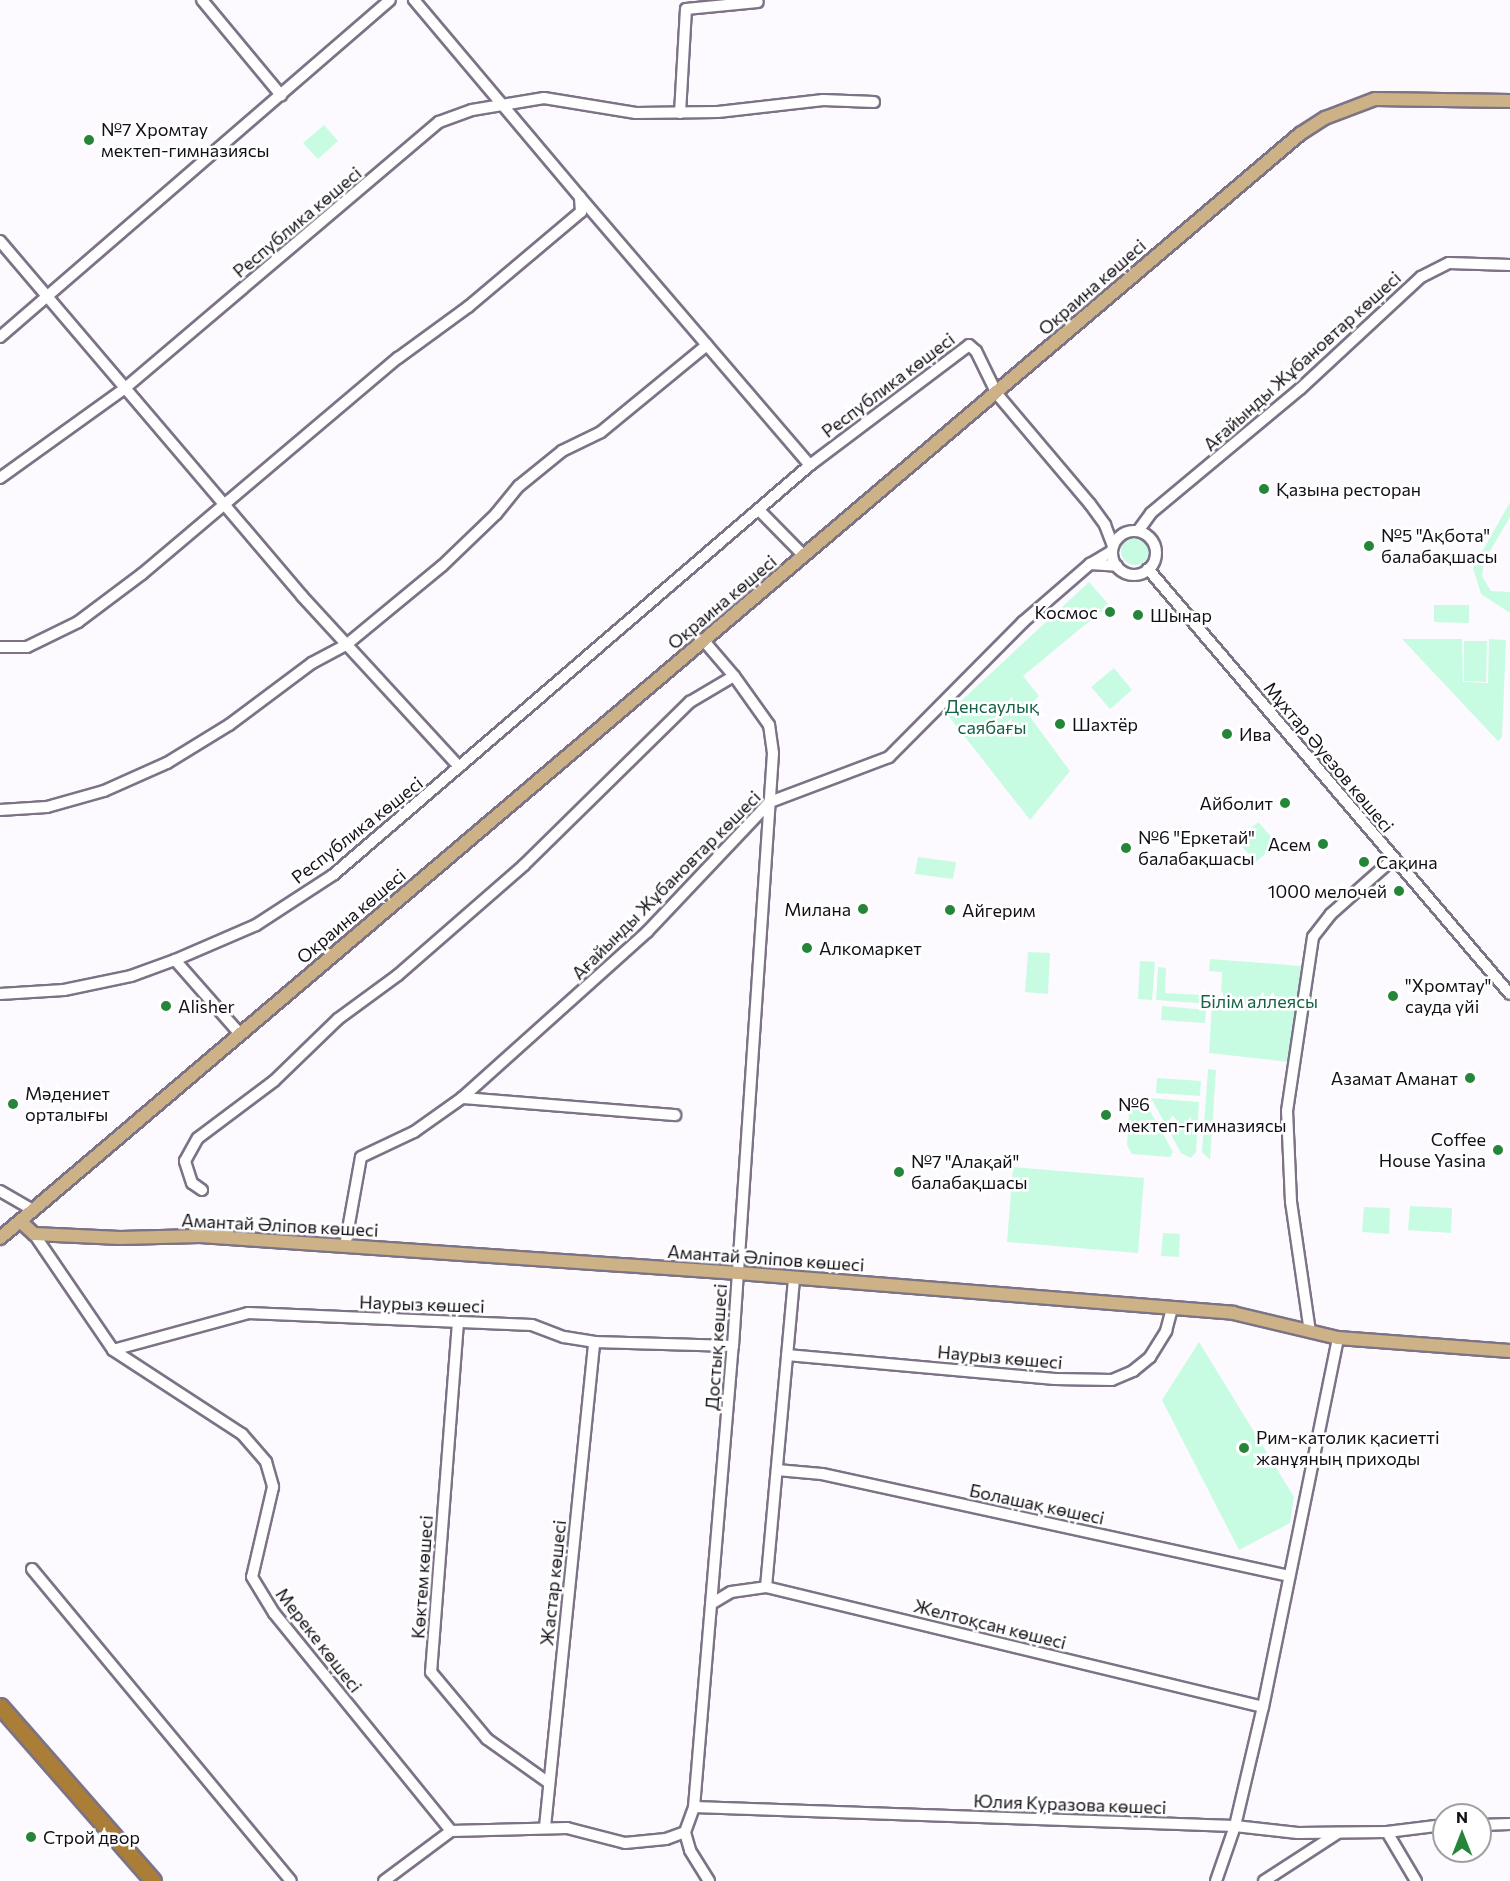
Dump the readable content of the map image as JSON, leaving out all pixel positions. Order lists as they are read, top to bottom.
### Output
{
  "streets": {
    "main road": ["Окраина көшесі", "Амантай Әліпов көшесі"],
    "street": [
      "Республика көшесі",
      "Ағайынды Жұбановтар көшесі",
      "Мұхтар Әуезов көшесі",
      "Наурыз көшесі",
      "Достық көшесі",
      "Болашақ көшесі",
      "Көктем көшесі",
      "Жастар көшесі",
      "Желтоқсан көшесі",
      "Мереке көшесі",
      "Юлия Куразова көшесі"
    ]
  },
  "crossings": [
    ["Республика көшесі", "Окраина көшесі"],
    ["Окраина көшесі", "Достық көшесі"],
    ["Ағайынды Жұбановтар көшесі", "Мұхтар Әуезов көшесі"],
    ["Ағайынды Жұбановтар көшесі", "Амантай Әліпов көшесі"],
    ["Ағайынды Жұбановтар көшесі", "Достық көшесі"],
    ["Амантай Әліпов көшесі", "Наурыз көшесі"],
    ["Амантай Әліпов көшесі", "Достық көшесі"],
    ["Амантай Әліпов көшесі", "Мереке көшесі"],
    ["Наурыз көшесі", "Достық көшесі"],
    ["Наурыз көшесі", "Көктем көшесі"],
    ["Наурыз көшесі", "Жастар көшесі"],
    ["Наурыз көшесі", "Мереке көшесі"],
    ["Достық көшесі", "Желтоқсан көшесі"],
    ["Достық көшесі", "Юлия Куразова көшесі"],
    ["Көктем көшесі", "Жастар көшесі"]
  ],
  "parks": ["Денсаулық саябағы", "Білім аллеясы"],
  "places": [
    "№7 Хромтау мектеп-гимназиясы",
    "Қазына ресторан",
    "№5 \"Ақбота\" балабақшасы",
    "Космос",
    "Шынар",
    "Шахтёр",
    "Ива",
    "Айболит",
    "Асем",
    "№6 \"Еркетай\" балабақшасы",
    "Сақина",
    "1000 мелочей",
    "Милана",
    "Айгерим",
    "Алкомаркет",
    "\"Хромтау\" сауда үйі",
    "Alisher",
    "Азамат Аманат",
    "Мәдениет орталығы",
    "№6 мектеп-гимназиясы",
    "Coffee House Yasina",
    "№7 \"Алақай\" балабақшасы",
    "Рим-католик қасиетті жанұяның приходы",
    "Строй двор"
  ],
  "north": "top"
}
